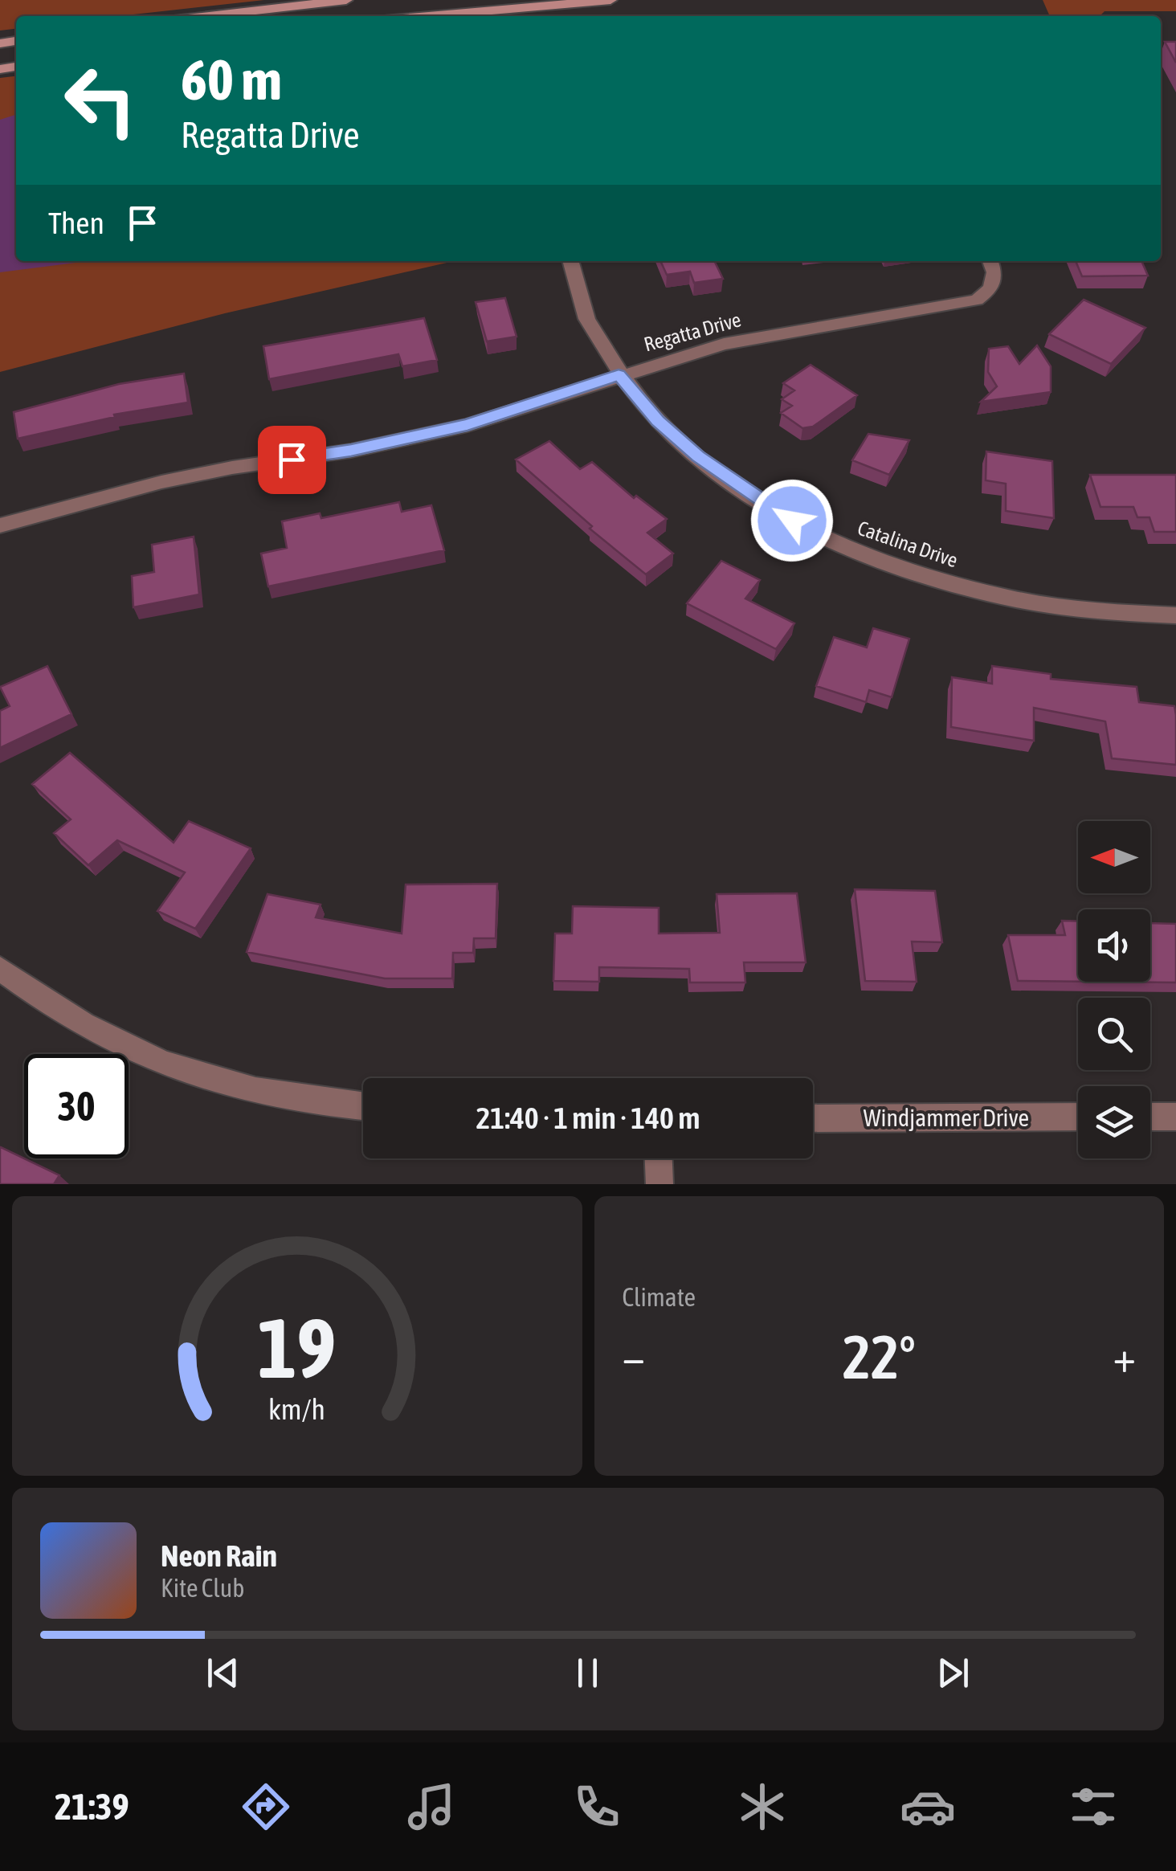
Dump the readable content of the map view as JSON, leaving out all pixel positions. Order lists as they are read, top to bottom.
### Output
{
  "streets": {
    "street": ["Regatta Drive", "Catalina Drive", "Windjammer Drive"]
  },
  "crossings": [
    ["Regatta Drive", "Catalina Drive"]
  ],
  "north": "left",
  "page": {
    "turn": ["60 m", "Regatta Drive"],
    "then": "Then",
    "limit": "30",
    "trip": "21:40 · 1 min · 140 m",
    "tile": "Climate",
    "heat": ["−", "22°", "+"],
    "song": ["Neon Rain", "Kite Club"],
    "tabs": "21:39",
    "gauge": ["19", "km/h"]
  }
}
